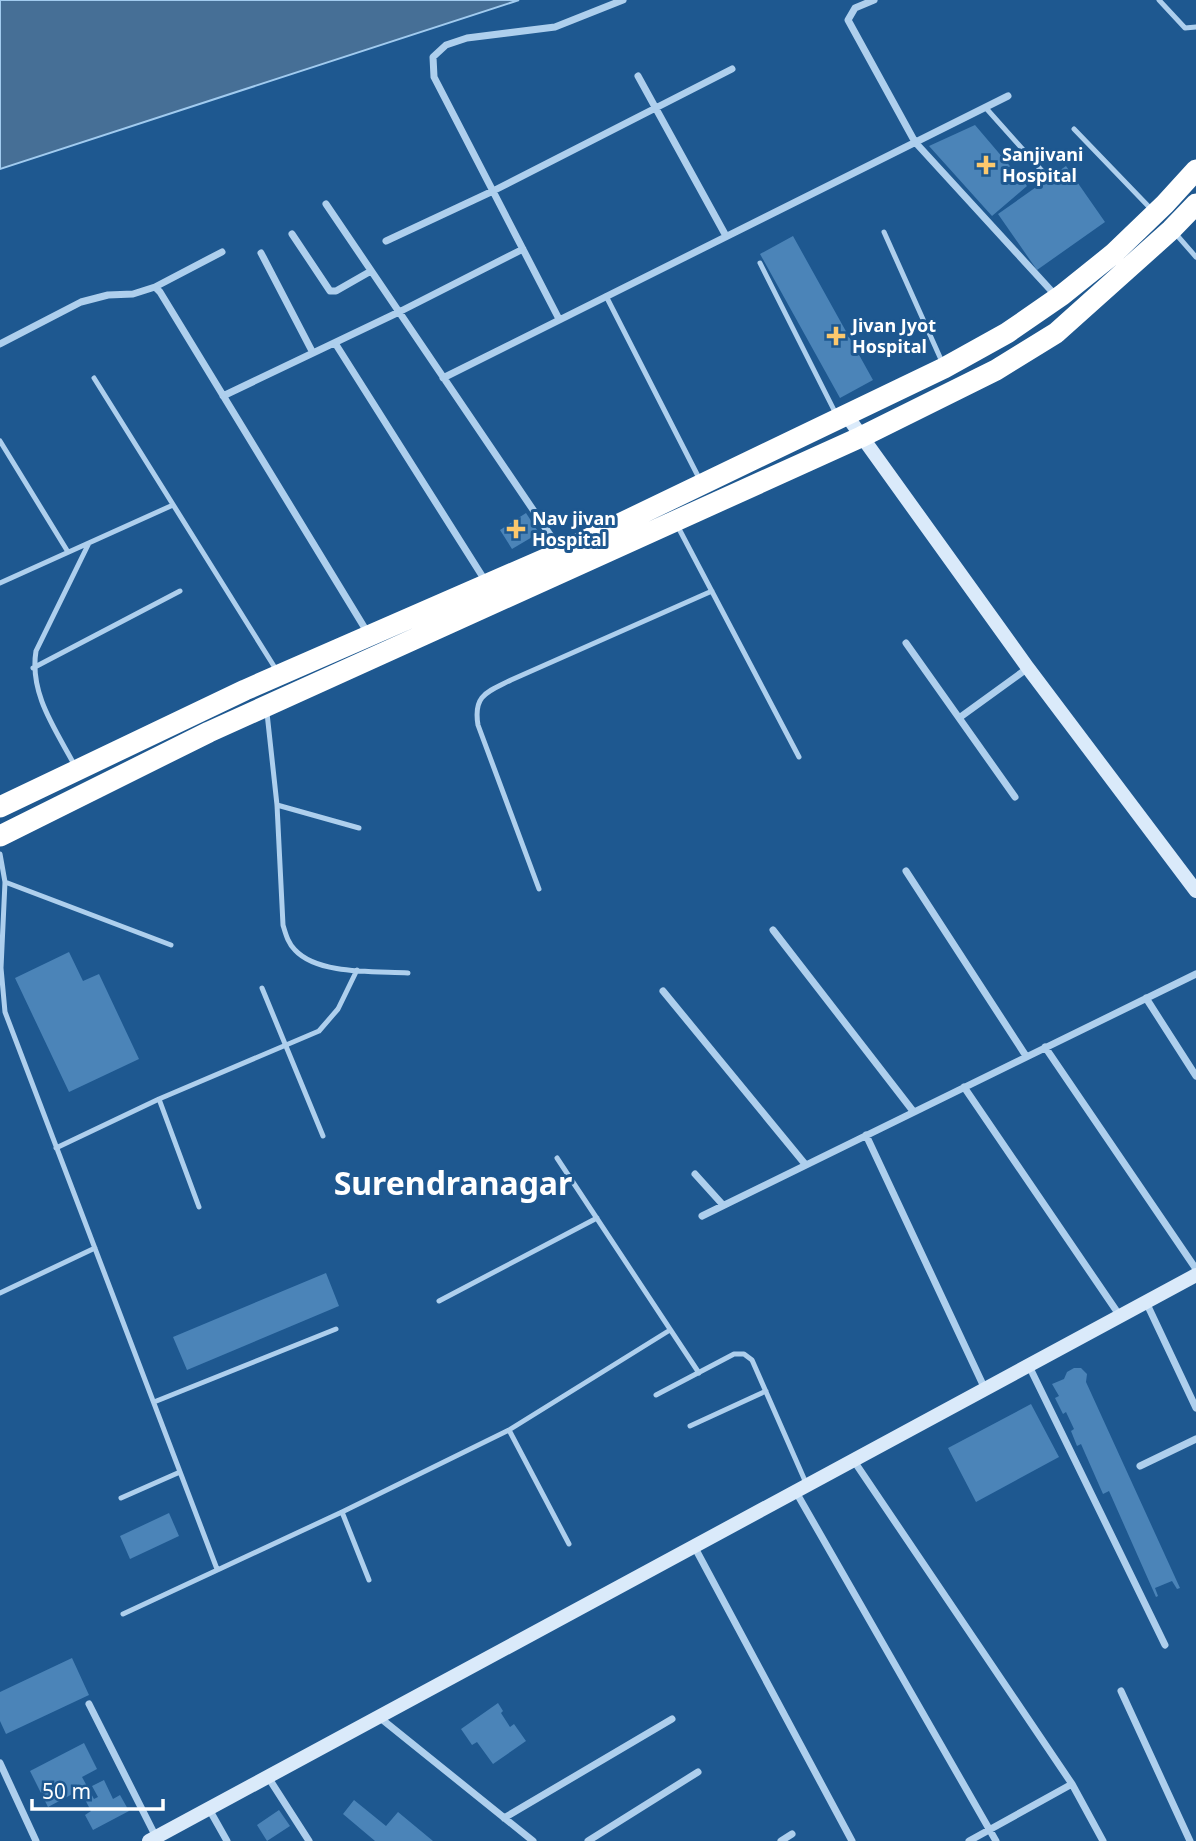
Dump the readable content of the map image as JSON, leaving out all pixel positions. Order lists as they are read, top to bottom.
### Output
{
  "districts": ["Surendranagar"],
  "places": {
    "health": ["Sanjivani Hospital", "Jivan Jyot Hospital", "Nav jivan Hospital"]
  },
  "scale_bar": "50 m"
}
